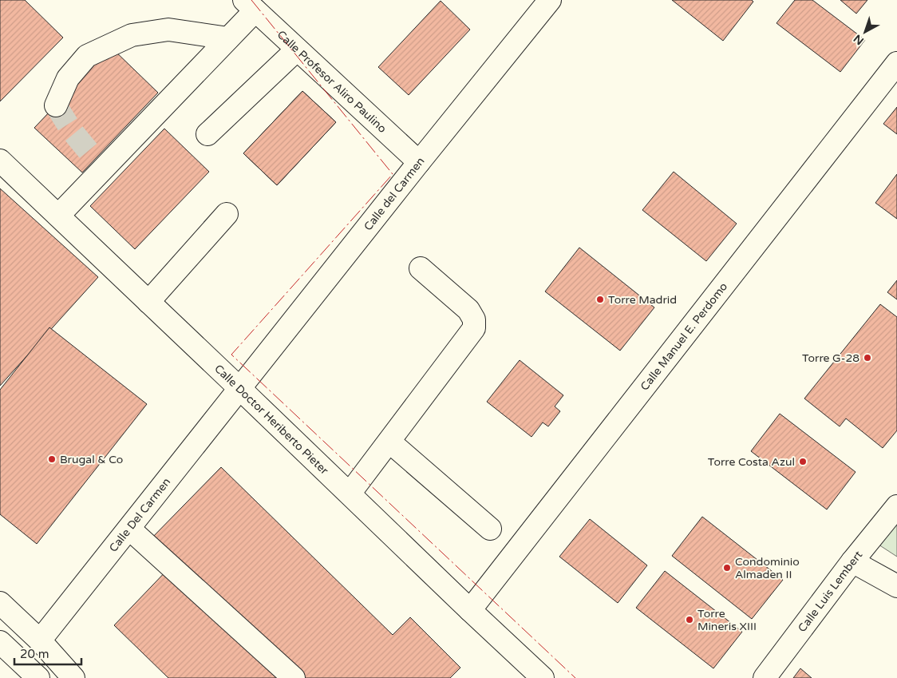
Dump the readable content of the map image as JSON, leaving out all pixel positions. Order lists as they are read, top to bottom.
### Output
{
  "streets": {
    "main road": [
      "Calle Profesor Aliro Paulino",
      "Calle del Carmen",
      "Calle Manuel E. Perdomo",
      "Calle Doctor Heriberto Pieter",
      "Calle Del Carmen",
      "Calle Luis Lembert"
    ]
  },
  "crossings": [
    ["Calle Profesor Aliro Paulino", "Calle del Carmen"],
    ["Calle del Carmen", "Calle Doctor Heriberto Pieter"],
    ["Calle del Carmen", "Calle Del Carmen"],
    ["Calle Manuel E. Perdomo", "Calle Doctor Heriberto Pieter"],
    ["Calle Doctor Heriberto Pieter", "Calle Del Carmen"]
  ],
  "places": [
    "Torre Madrid",
    "Torre G-28",
    "Brugal & Co",
    "Torre Costa Azul",
    "Condominio Almaden II",
    "Torre Mineris XIII"
  ],
  "scale_bar": "20 m",
  "north": "bottom left"
}
